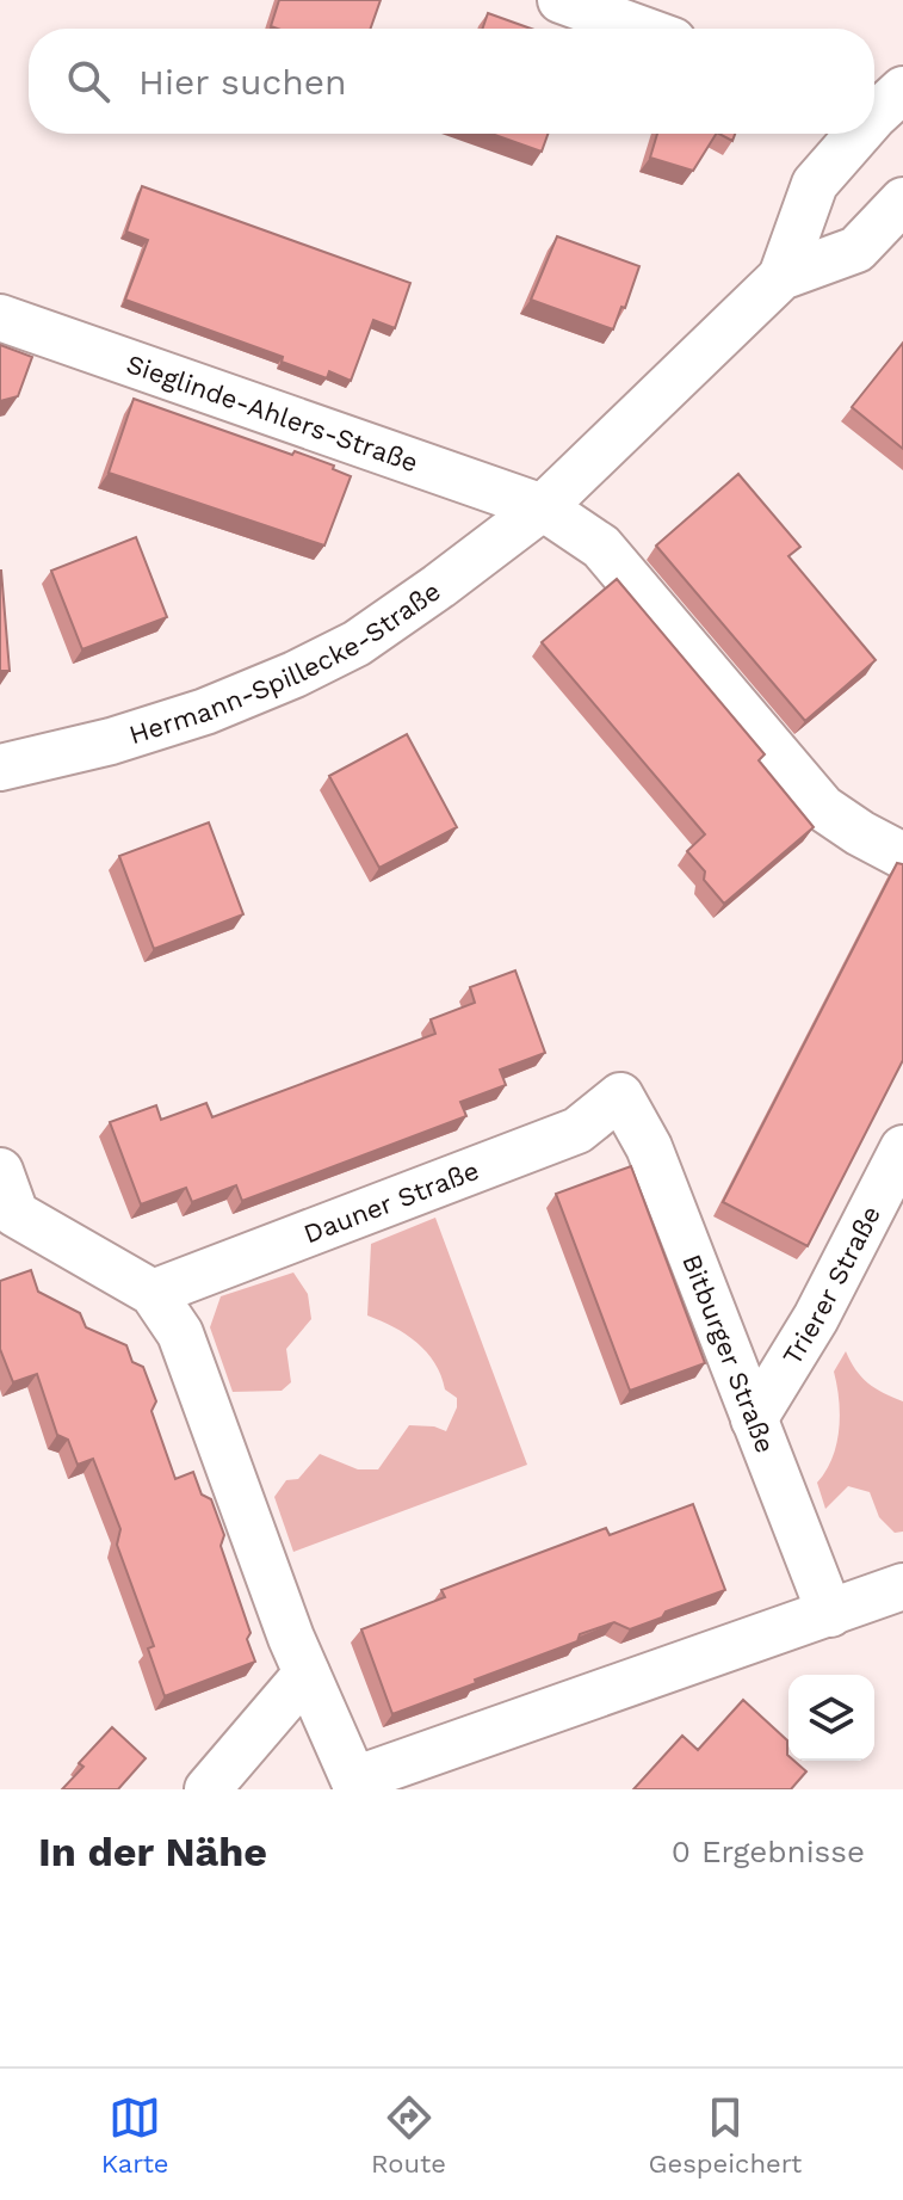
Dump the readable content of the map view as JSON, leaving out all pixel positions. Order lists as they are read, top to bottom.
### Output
{
  "streets": {
    "street": [
      "Sieglinde-Ahlers-Straße",
      "Hermann-Spillecke-Straße",
      "Dauner Straße",
      "Trierer Straße",
      "Bitburger Straße"
    ]
  },
  "crossings": [
    ["Sieglinde-Ahlers-Straße", "Hermann-Spillecke-Straße"],
    ["Dauner Straße", "Bitburger Straße"],
    ["Trierer Straße", "Bitburger Straße"]
  ],
  "page": {
    "search": "Hier suchen",
    "heading": ["In der Nähe", "0 Ergebnisse"],
    "nav": ["Karte", "Route", "Gespeichert"]
  }
}
